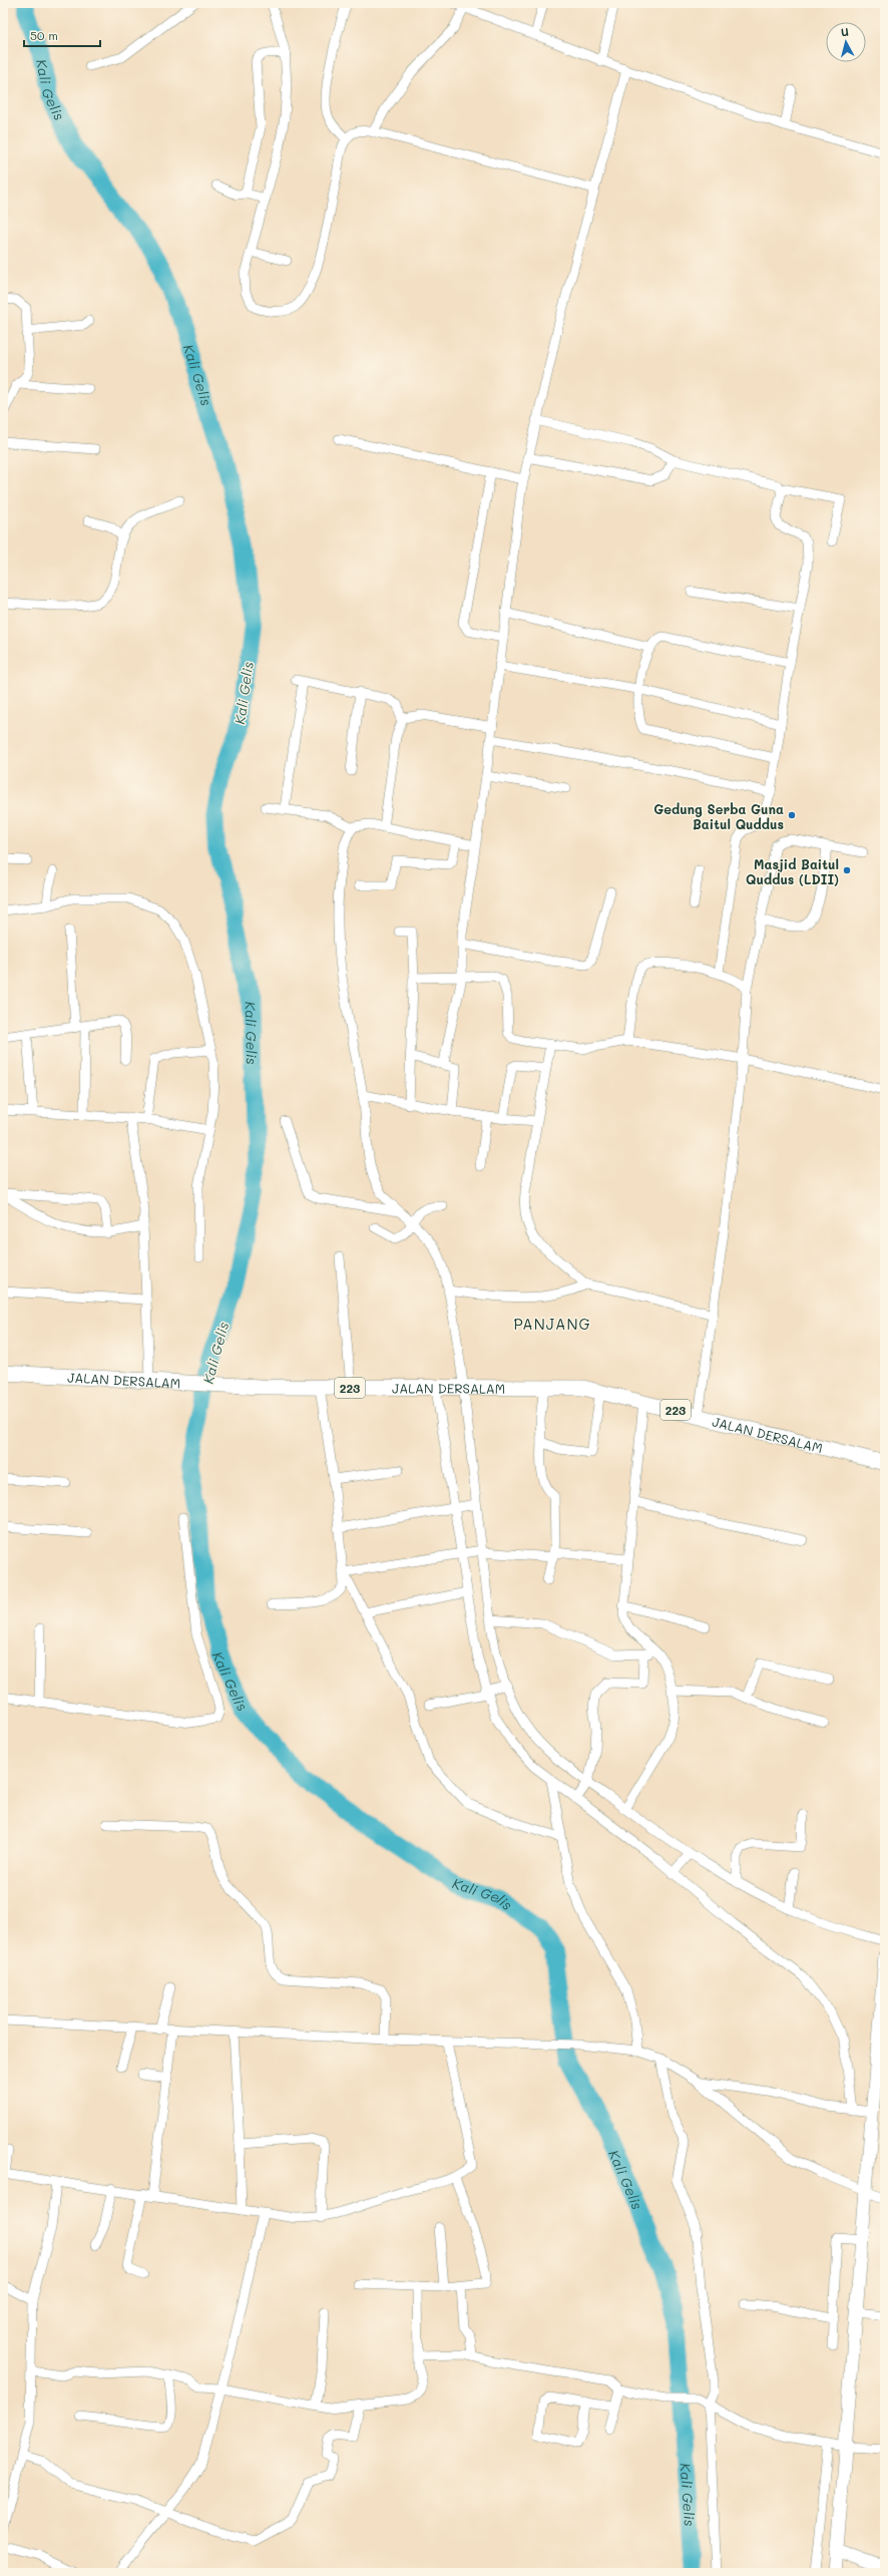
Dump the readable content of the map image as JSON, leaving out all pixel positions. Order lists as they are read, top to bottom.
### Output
{
  "streets": {
    "main road": ["JALAN DERSALAM", "223"]
  },
  "districts": ["PANJANG"],
  "water": ["Kali Gelis"],
  "places": ["Gedung Serba Guna Baitul Quddus", "Masjid Baitul Quddus (LDII)"],
  "scale_bar": "50 m",
  "north": "top"
}
